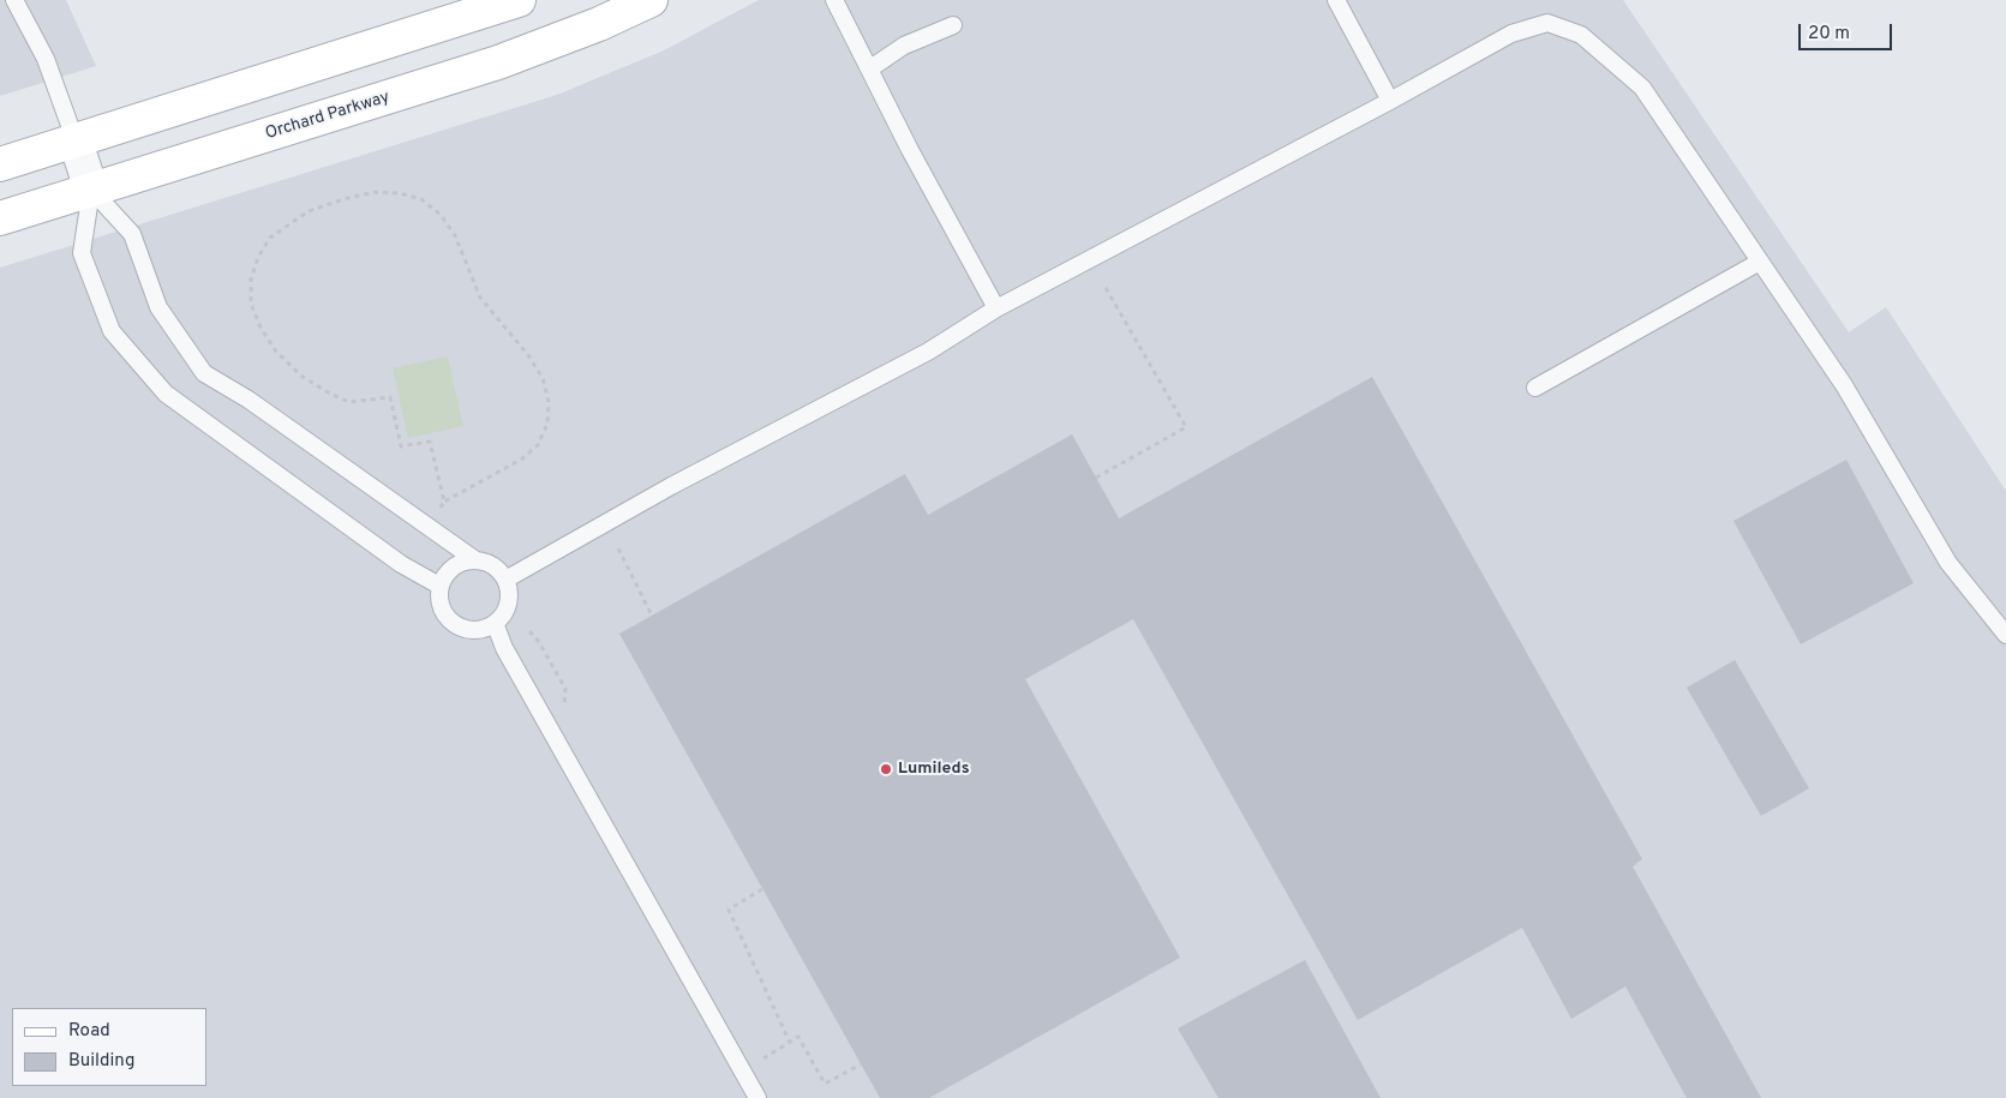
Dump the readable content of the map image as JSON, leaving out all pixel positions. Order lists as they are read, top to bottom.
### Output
{
  "streets": {
    "main road": ["Orchard Parkway"]
  },
  "places": ["Lumileds"],
  "legend": ["Road", "Building"],
  "scale_bar": "20 m"
}
